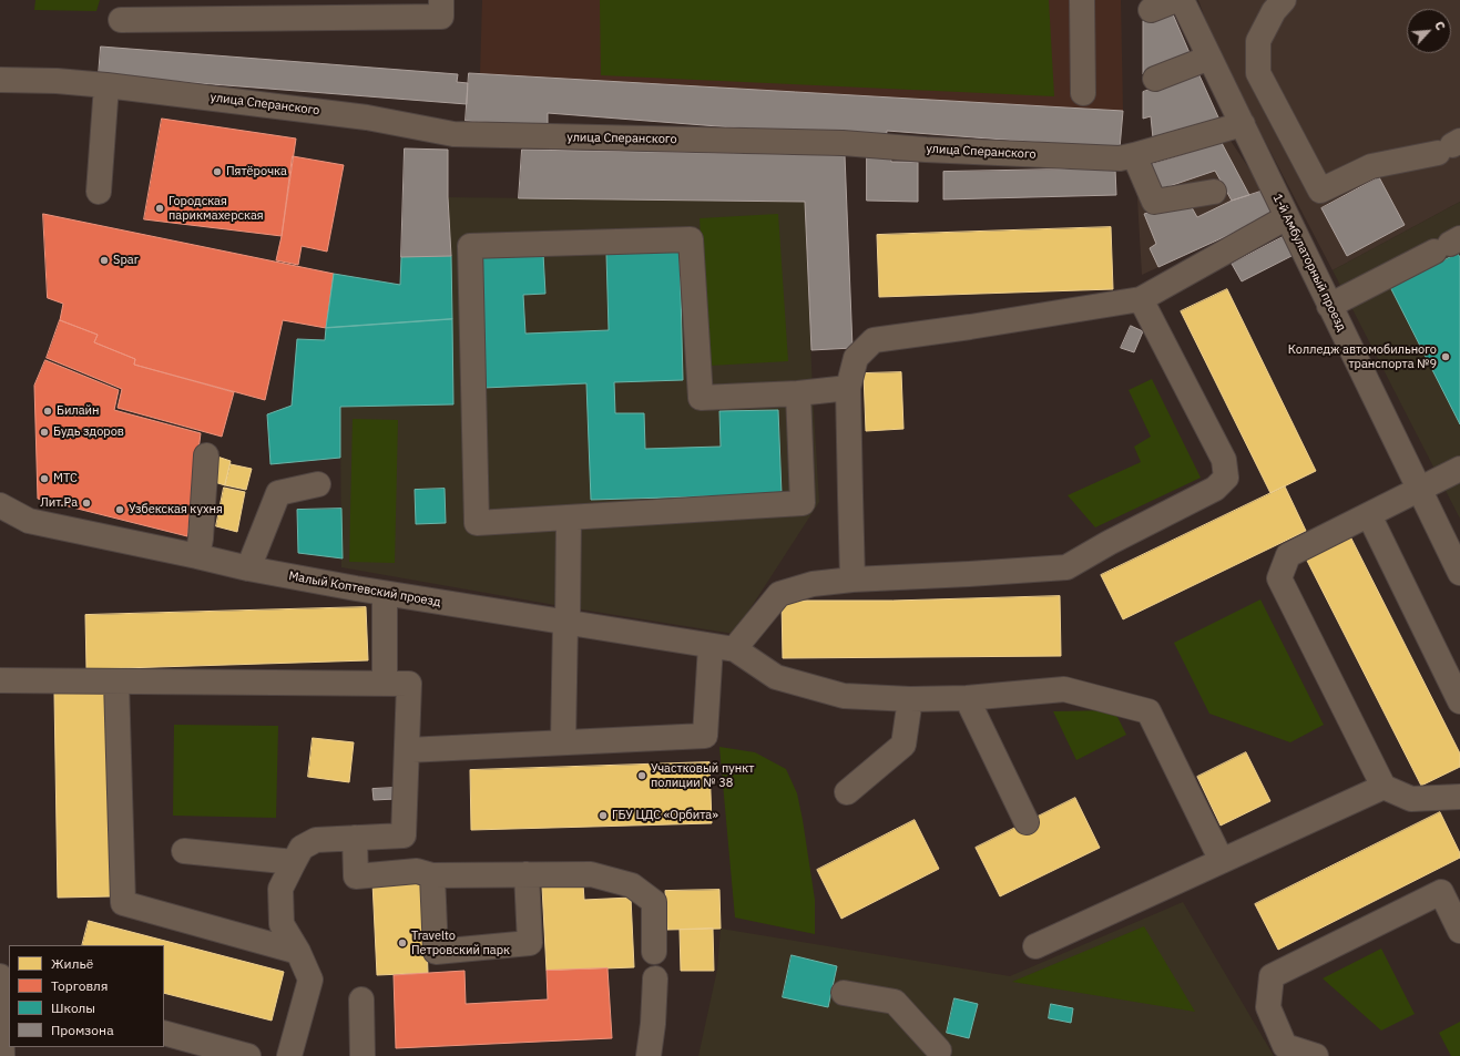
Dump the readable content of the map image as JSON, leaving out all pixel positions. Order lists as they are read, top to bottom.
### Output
{
  "streets": {
    "street": ["улица Сперанского", "1-й Амбулаторный проезд", "Малый Коптевский проезд"]
  },
  "crossings": [
    ["улица Сперанского", "1-й Амбулаторный проезд"]
  ],
  "places": [
    "Пятёрочка",
    "Городская парикмахерская",
    "Spar",
    "Колледж автомобильного транспорта №9",
    "Билайн",
    "Будь здоров",
    "МТС",
    "Лит.Ра",
    "Узбекская кухня",
    "Участковый пункт полиции № 38",
    "ГБУ ЦДС «Орбита»",
    "Travelto Петровский парк"
  ],
  "legend": [
    "Жильё",
    "Торговля",
    "Школы",
    "Промзона"
  ],
  "north": "top right"
}
